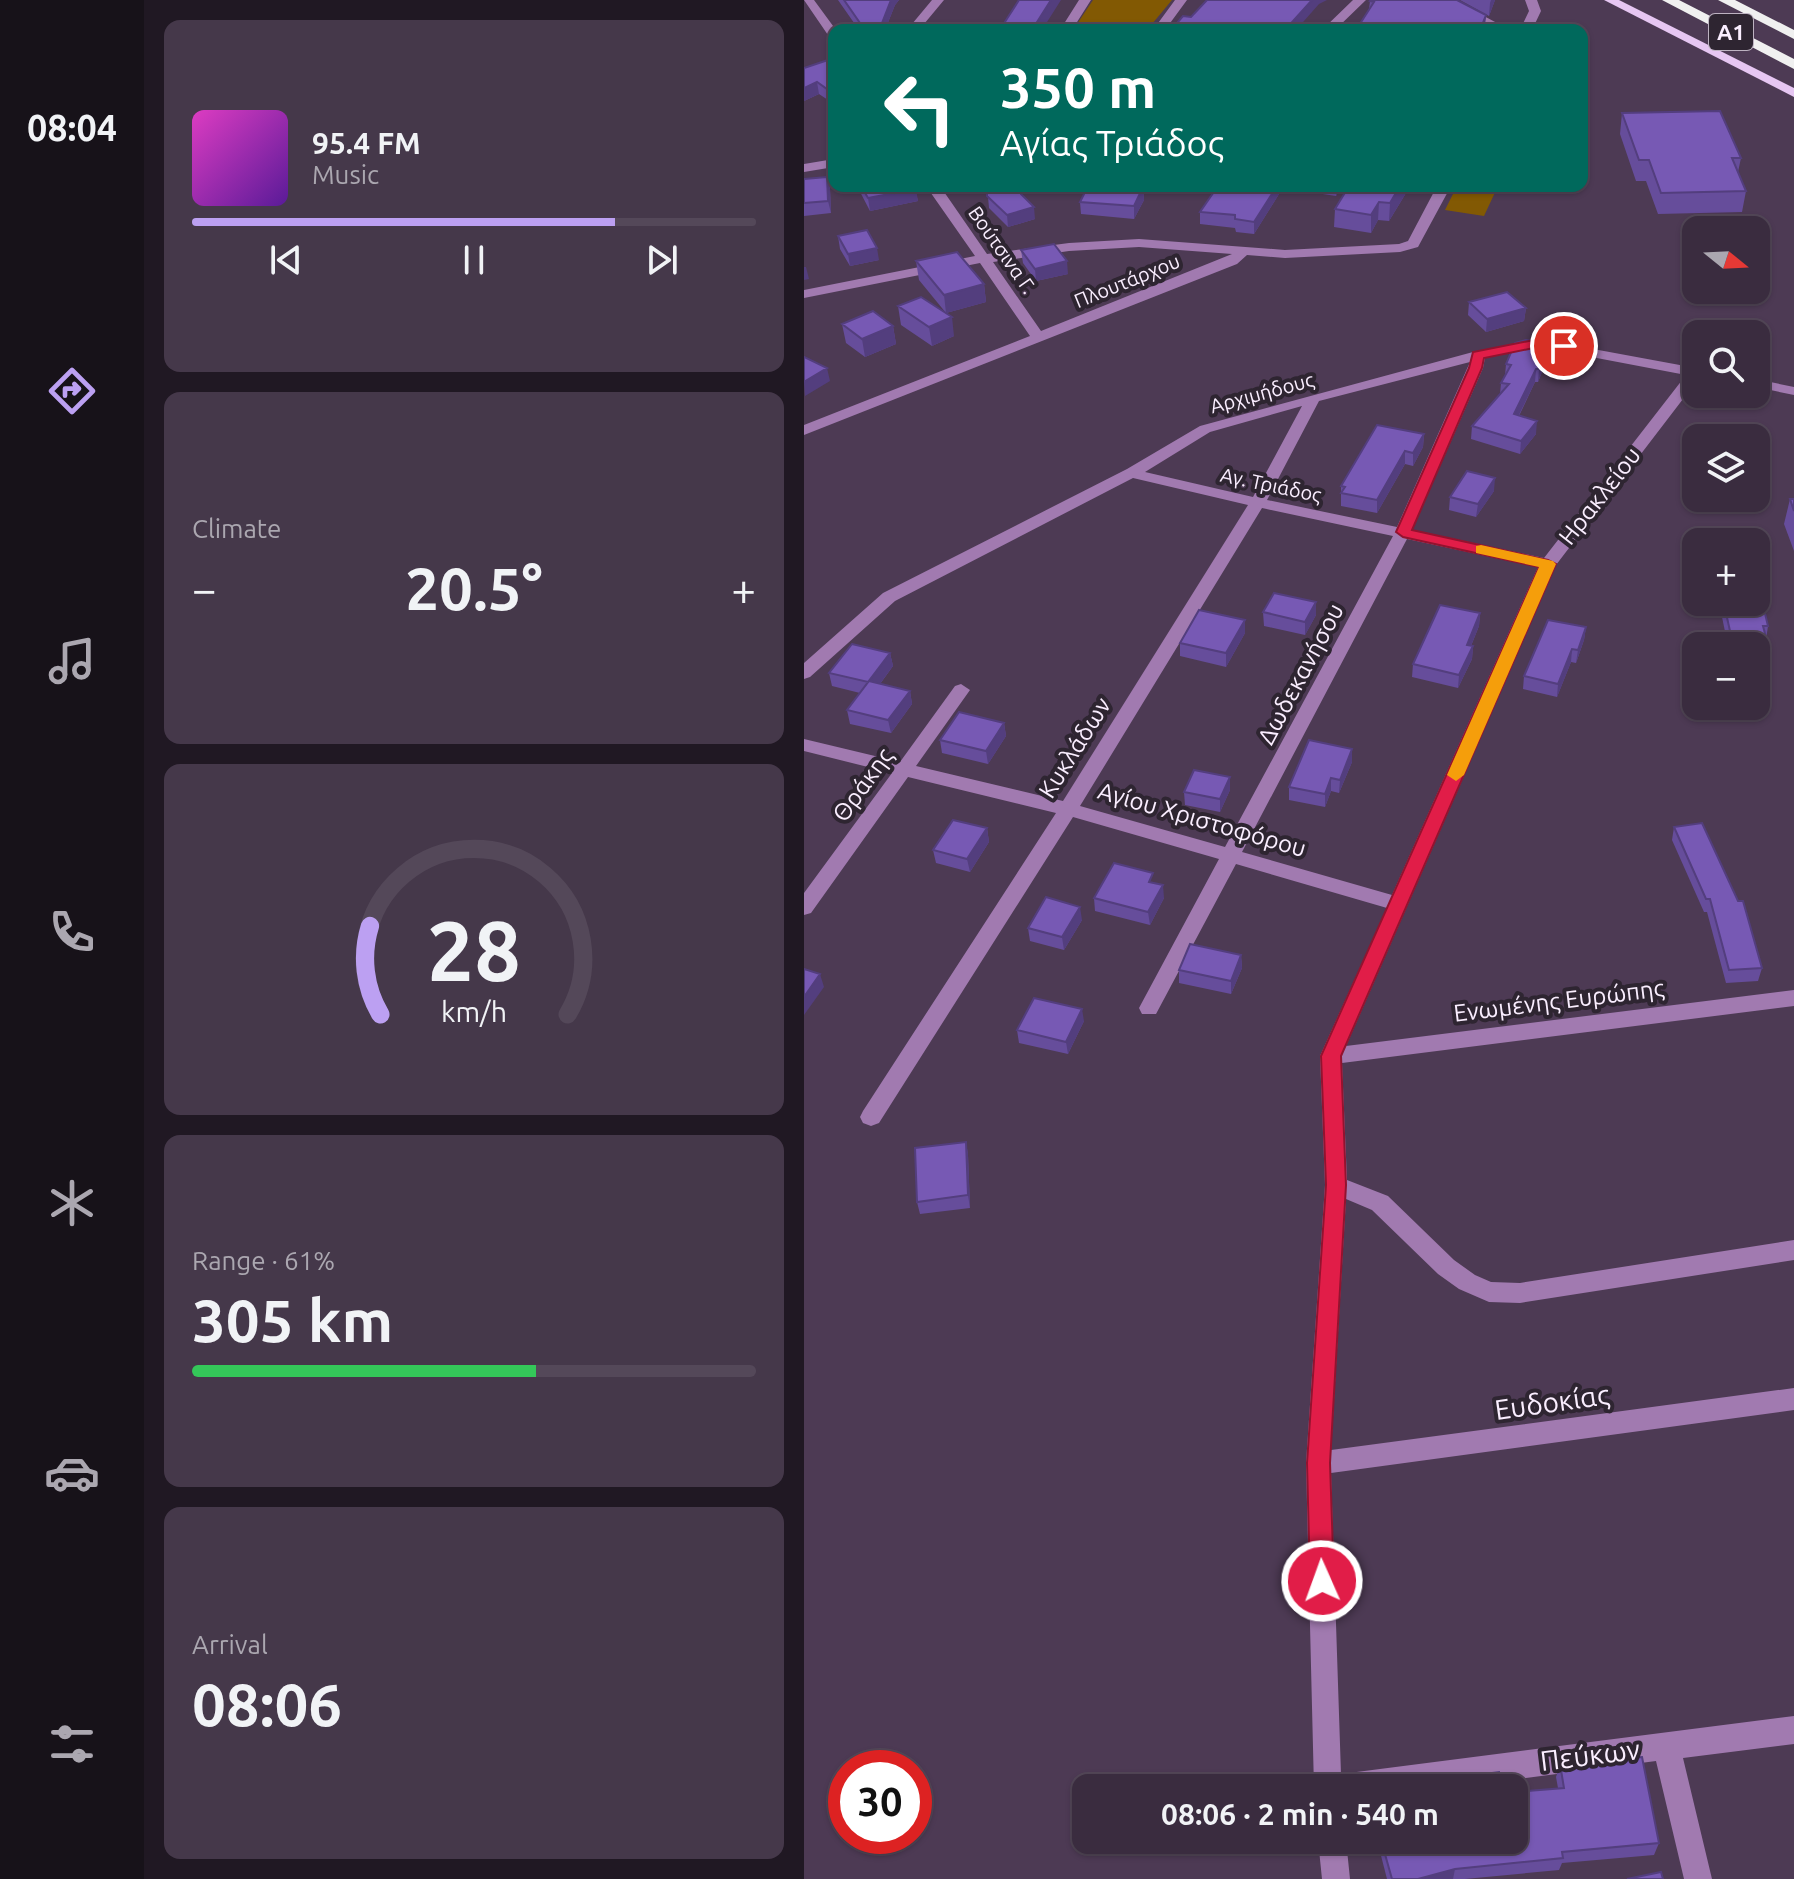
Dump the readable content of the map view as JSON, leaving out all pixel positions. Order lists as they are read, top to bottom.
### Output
{
  "streets": {
    "highway": ["Α1"],
    "street": [
      "Βούτσινα Γ.",
      "Πλουτάρχου",
      "Αρχιμήδους",
      "Αγ. Τριάδος",
      "Ηρακλείου",
      "Δωδεκανήσου",
      "Κυκλάδων",
      "Θράκης",
      "Αγίου Χριστοφόρου",
      "Ενωμένης Ευρώπης",
      "Ευδοκίας",
      "Πεύκων"
    ]
  },
  "crossings": [
    ["Βούτσινα Γ.", "Πλουτάρχου"],
    ["Αρχιμήδους", "Αγ. Τριάδος"],
    ["Αρχιμήδους", "Δωδεκανήσου"],
    ["Αρχιμήδους", "Κυκλάδων"],
    ["Αγ. Τριάδος", "Ηρακλείου"],
    ["Αγ. Τριάδος", "Δωδεκανήσου"],
    ["Αγ. Τριάδος", "Κυκλάδων"],
    ["Ηρακλείου", "Αγίου Χριστοφόρου"],
    ["Ηρακλείου", "Ενωμένης Ευρώπης"],
    ["Ηρακλείου", "Ευδοκίας"],
    ["Δωδεκανήσου", "Αγίου Χριστοφόρου"],
    ["Κυκλάδων", "Αγίου Χριστοφόρου"],
    ["Θράκης", "Αγίου Χριστοφόρου"]
  ],
  "north": "right",
  "page": {
    "tabs": "08:04",
    "turn": ["350 m", "Αγίας Τριάδος"],
    "song": ["95.4 FM", "Music"],
    "map_buttons": ["+", "−"],
    "tile": [
      "Climate",
      ["Range · 61%", "305 km"],
      ["Arrival", "08:06"]
    ],
    "heat": ["−", "20.5°", "+"],
    "limit": "30",
    "trip": "08:06 · 2 min · 540 m",
    "gauge": ["28", "km/h"]
  }
}
